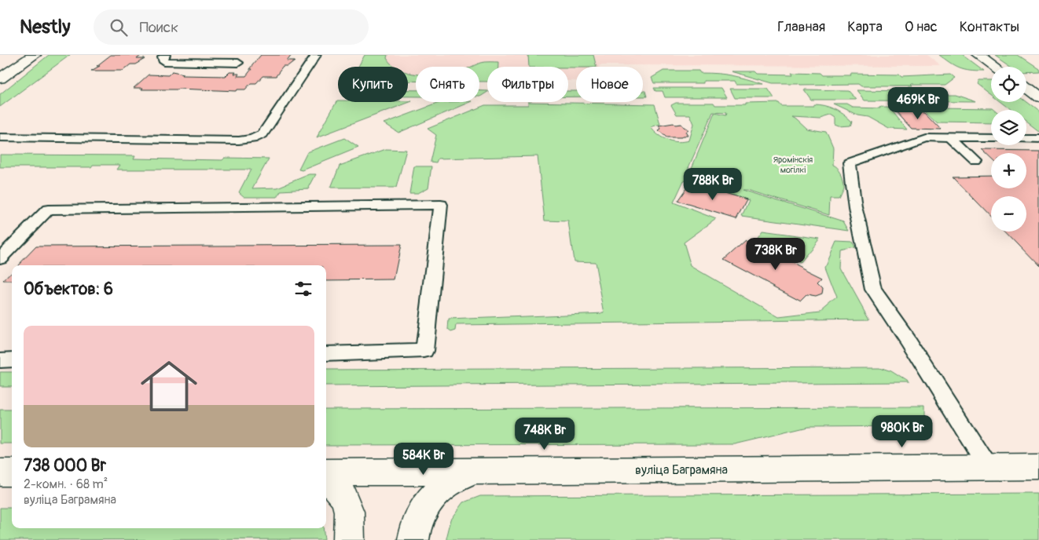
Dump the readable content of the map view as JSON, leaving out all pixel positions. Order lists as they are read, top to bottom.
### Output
{
  "streets": {
    "street": ["вуліца Баграмяна"]
  },
  "parks": ["Яромінскія могілкі"],
  "page": {
    "header": "Nestly",
    "search": "Поиск",
    "nav": [
      "Главная",
      "Карта",
      "О нас",
      "Контакты"
    ],
    "map_buttons": ["+", "−"],
    "chip": [
      "Купить",
      "Снять",
      "Фильтры",
      "Новое"
    ],
    "price": [
      "469K Br",
      "788K Br",
      "738K Br",
      "980K Br",
      "748K Br",
      "584K Br"
    ],
    "heading": "Объектов: 6",
    "list": [
      {
        "name": "738 000 Br",
        "note": "2-комн. · 68 m² · вуліца Баграмяна"
      }
    ]
  }
}
